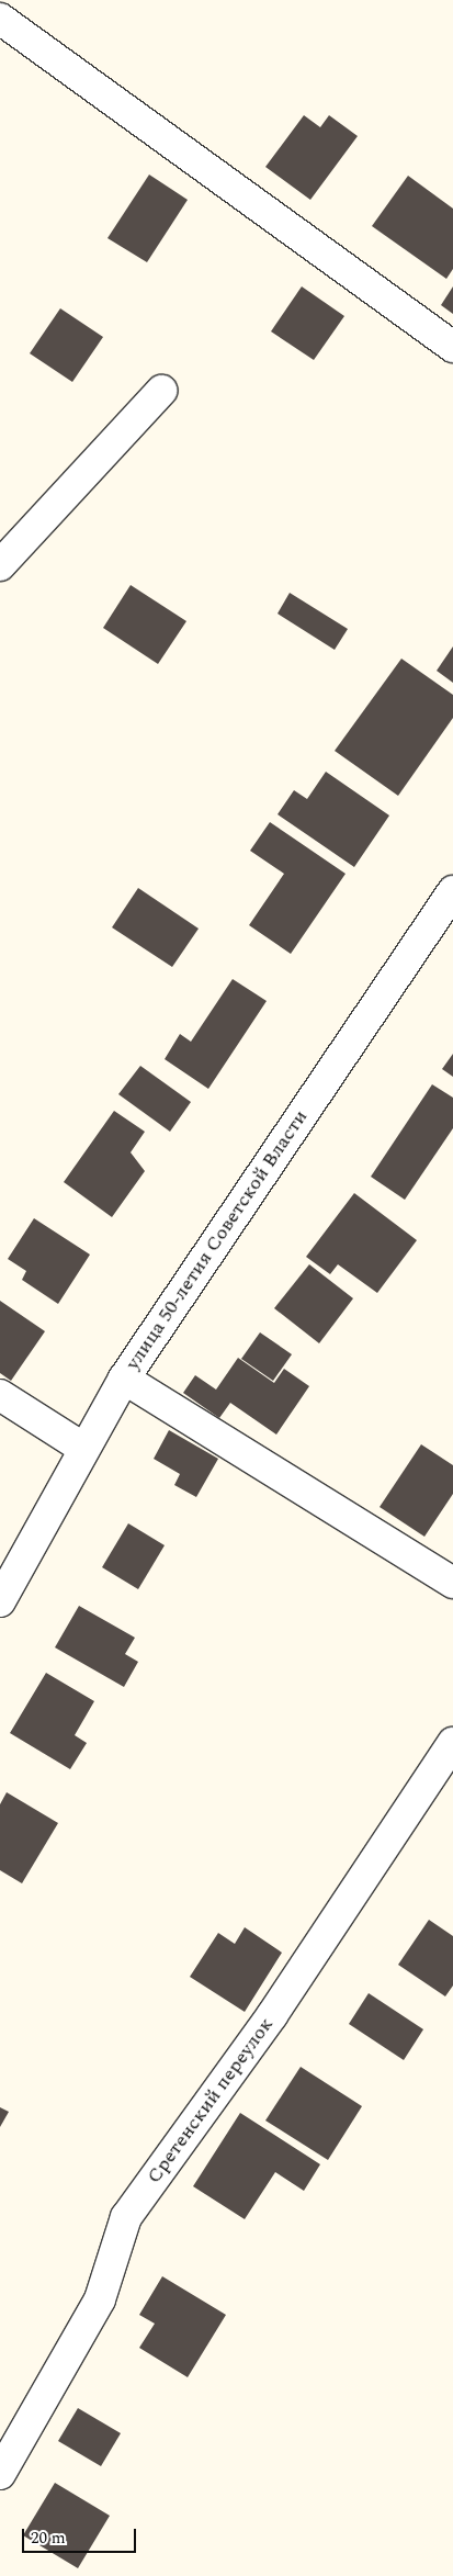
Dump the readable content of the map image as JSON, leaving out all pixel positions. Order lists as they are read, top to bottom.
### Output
{
  "streets": {
    "street": ["улица 50-летия Советской Власти", "Сретенский переулок"]
  },
  "scale_bar": "20 m"
}
